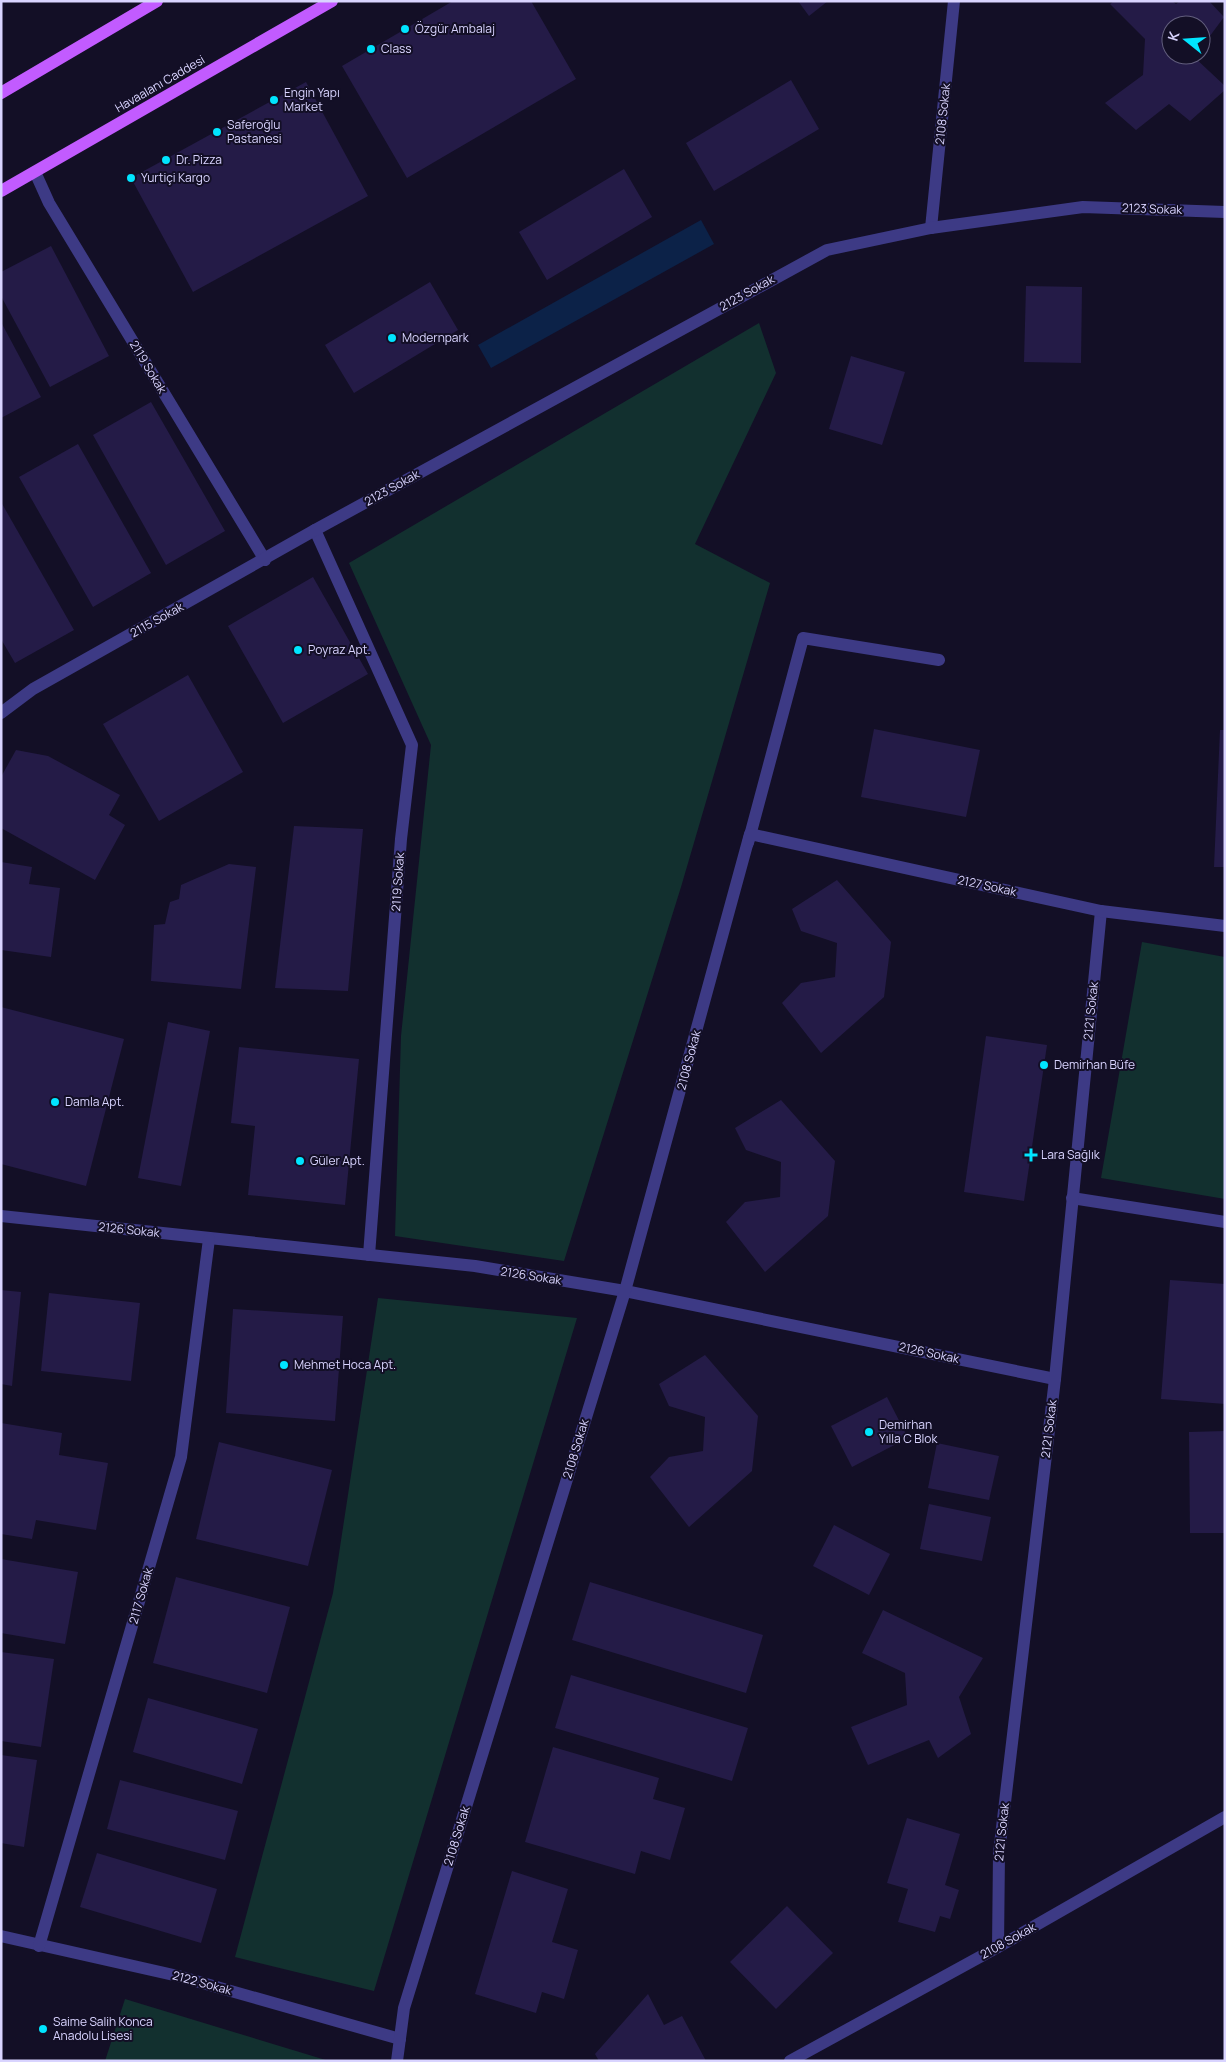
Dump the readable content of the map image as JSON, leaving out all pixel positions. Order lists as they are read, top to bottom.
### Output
{
  "streets": {
    "main road": ["Havaalanı Caddesi"],
    "street": [
      "2108 Sokak",
      "2123 Sokak",
      "2119 Sokak",
      "2115 Sokak",
      "2127 Sokak",
      "2121 Sokak",
      "2126 Sokak",
      "2117 Sokak",
      "2122 Sokak"
    ]
  },
  "crossings": [
    ["Havaalanı Caddesi", "2119 Sokak"],
    ["2108 Sokak", "2123 Sokak"],
    ["2108 Sokak", "2127 Sokak"],
    ["2108 Sokak", "2121 Sokak"],
    ["2108 Sokak", "2126 Sokak"],
    ["2108 Sokak", "2122 Sokak"],
    ["2123 Sokak", "2119 Sokak"],
    ["2123 Sokak", "2115 Sokak"],
    ["2119 Sokak", "2115 Sokak"],
    ["2119 Sokak", "2126 Sokak"],
    ["2127 Sokak", "2121 Sokak"],
    ["2121 Sokak", "2126 Sokak"],
    ["2126 Sokak", "2117 Sokak"],
    ["2117 Sokak", "2122 Sokak"]
  ],
  "places": {
    "other": [
      "Özgür Ambalaj",
      "Class",
      "Engin Yapı Market",
      "Saferoğlu Pastanesi",
      "Dr. Pizza",
      "Yurtiçi Kargo",
      "Modernpark",
      "Poyraz Apt.",
      "Demirhan Büfe",
      "Damla Apt.",
      "Güler Apt.",
      "Mehmet Hoca Apt.",
      "Demirhan Yılla C Blok",
      "Saime Salih Konca Anadolu Lisesi"
    ],
    "health": ["Lara Sağlık"]
  },
  "north": "left"
}
